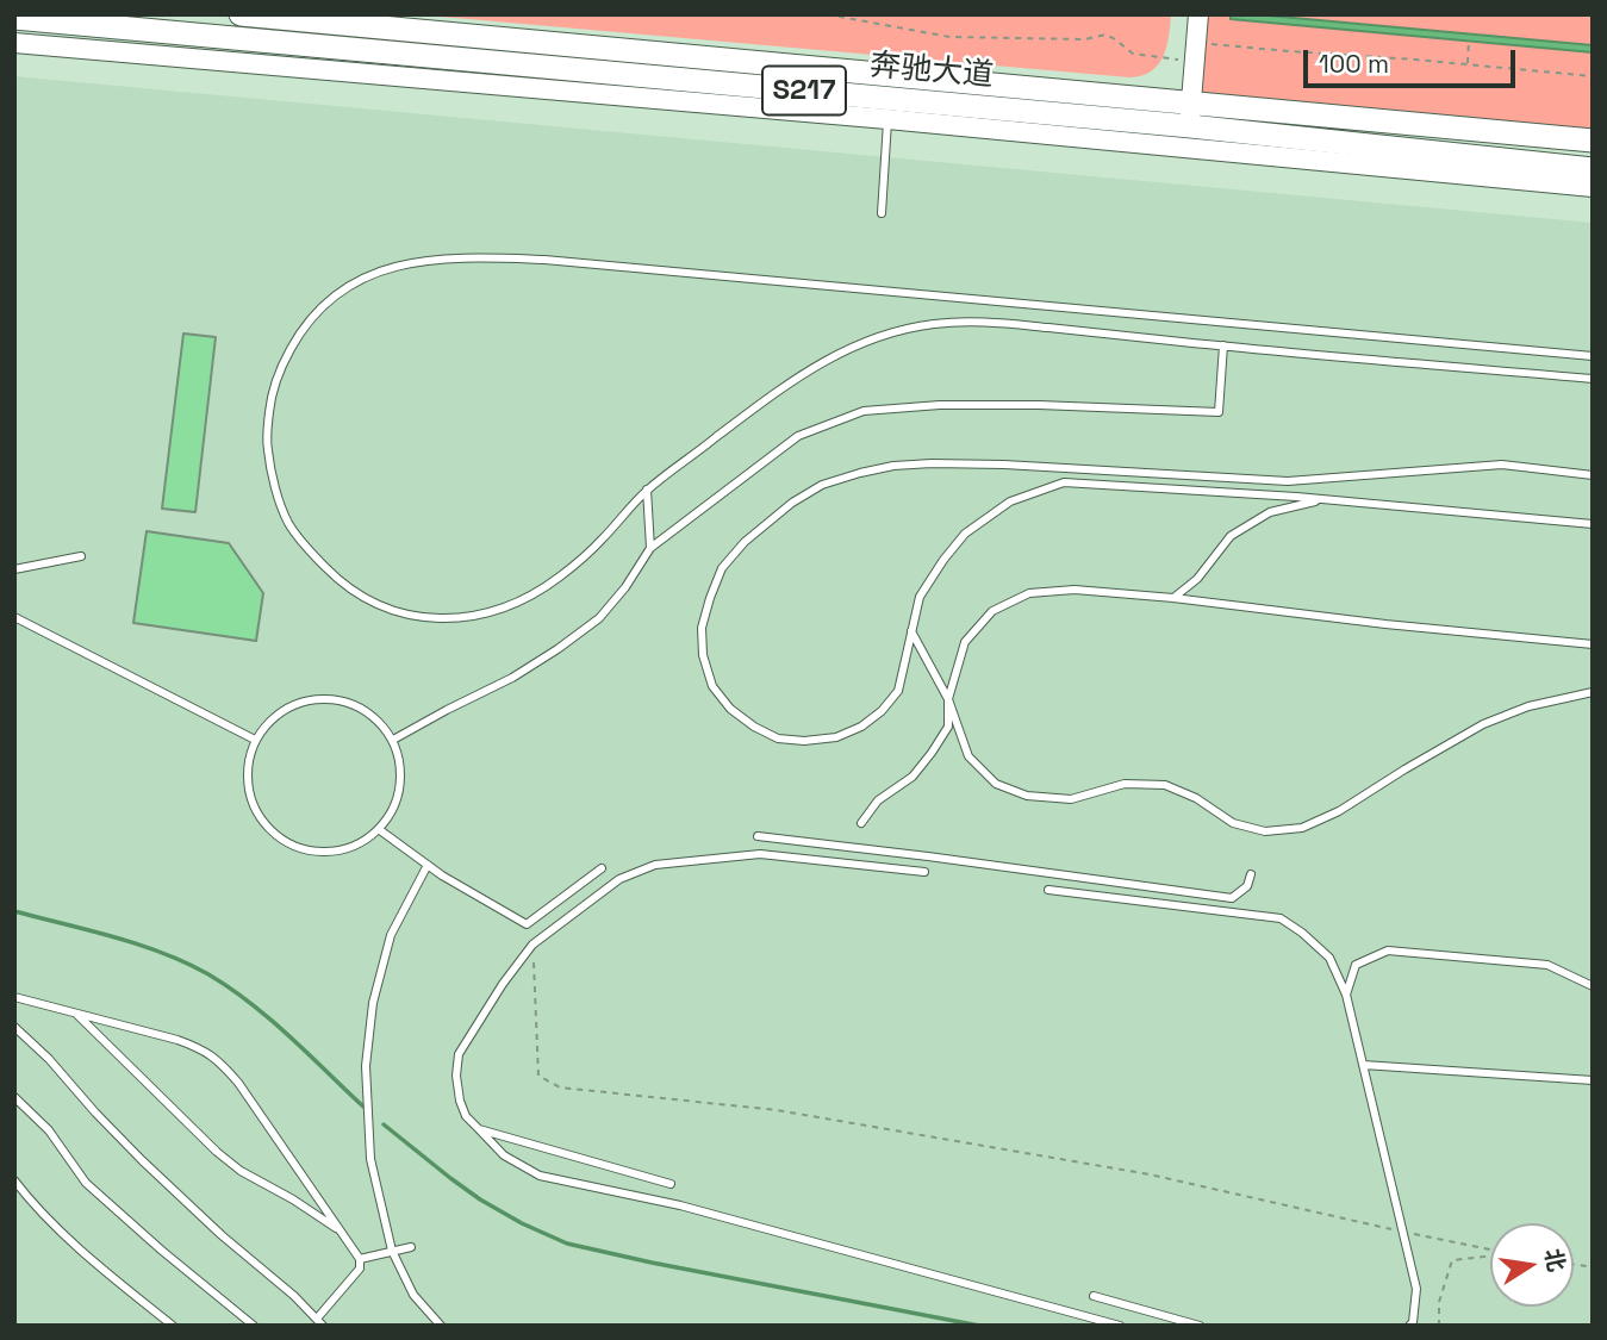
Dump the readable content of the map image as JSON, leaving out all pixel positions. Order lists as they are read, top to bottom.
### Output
{
  "streets": {
    "main road": ["奔驰大道", "S217"]
  },
  "scale_bar": "100 m",
  "north": "right"
}
